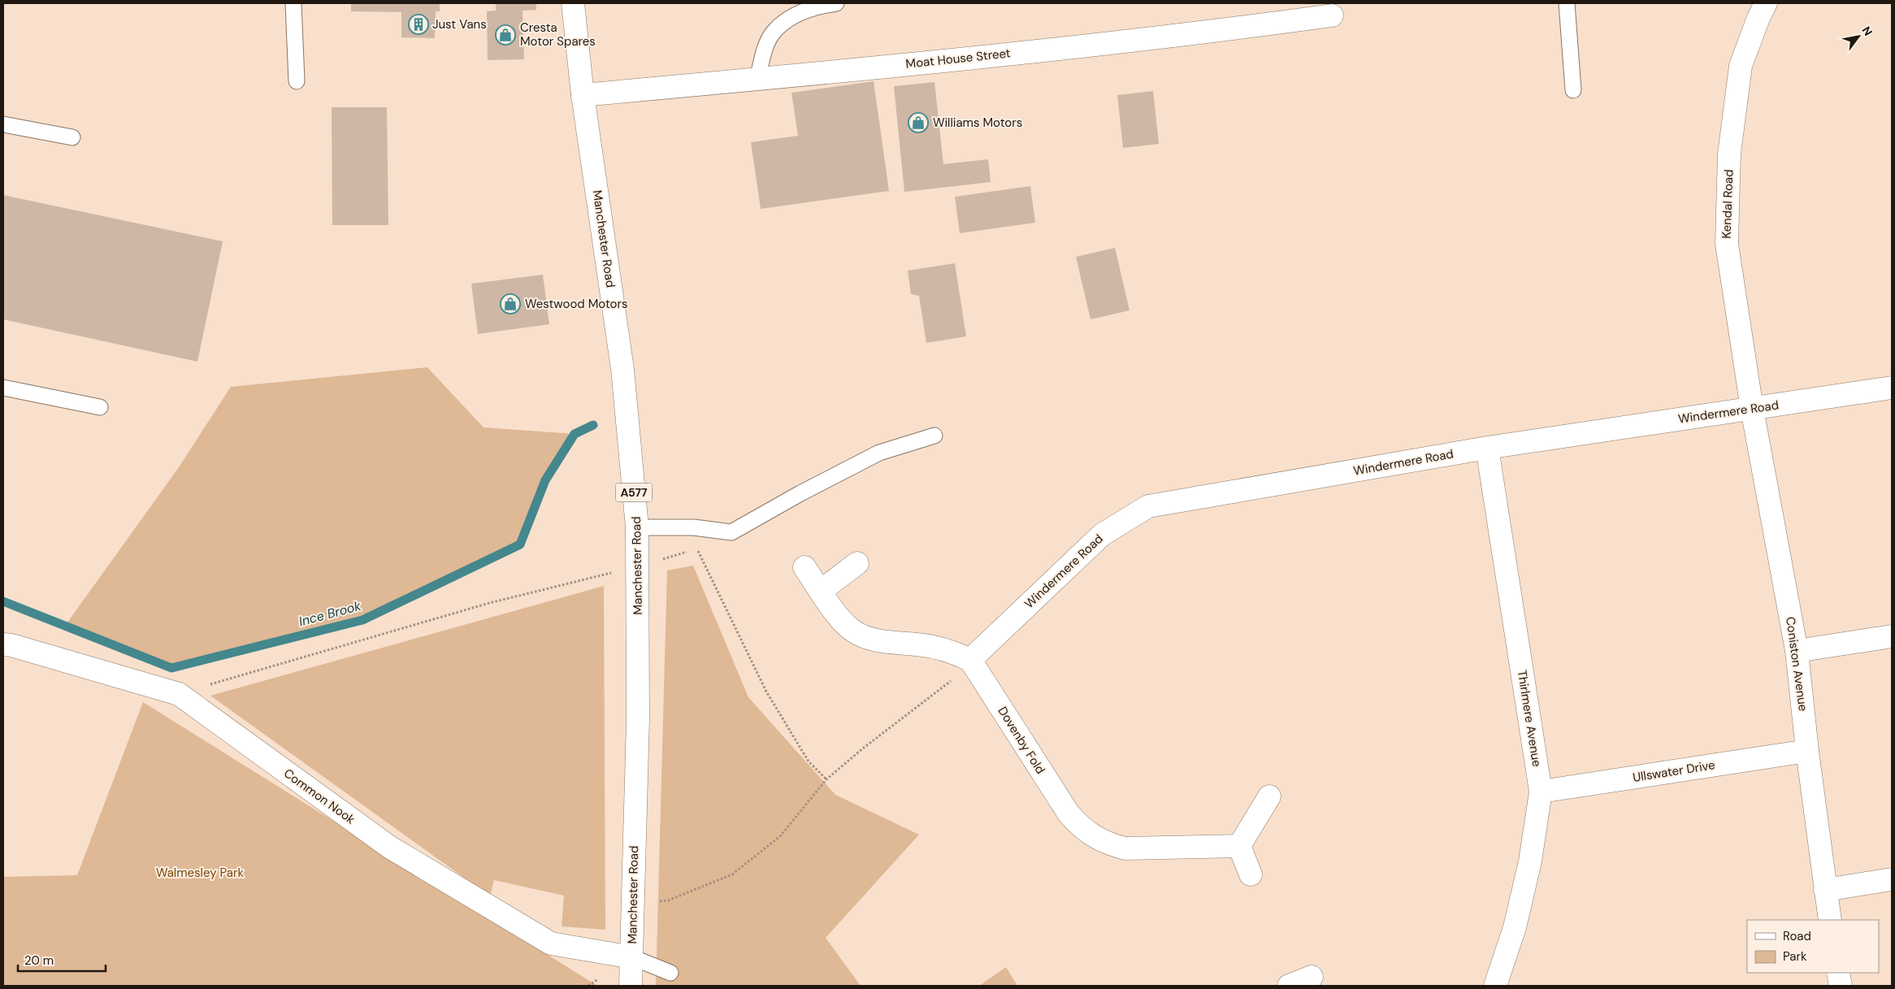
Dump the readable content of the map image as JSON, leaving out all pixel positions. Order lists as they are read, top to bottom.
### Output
{
  "streets": {
    "main road": [
      "Moat House Street",
      "Kendal Road",
      "Manchester Road",
      "Windermere Road",
      "A577",
      "Coniston Avenue",
      "Thirlmere Avenue",
      "Dovenby Fold",
      "Ullswater Drive",
      "Common Nook"
    ]
  },
  "crossings": [
    ["Moat House Street", "Manchester Road"],
    ["Kendal Road", "Windermere Road"],
    ["Kendal Road", "Coniston Avenue"],
    ["Manchester Road", "Common Nook"],
    ["Windermere Road", "Coniston Avenue"],
    ["Windermere Road", "Thirlmere Avenue"],
    ["Windermere Road", "Dovenby Fold"],
    ["Coniston Avenue", "Ullswater Drive"],
    ["Thirlmere Avenue", "Ullswater Drive"]
  ],
  "water": ["Ince Brook"],
  "parks": ["Walmesley Park"],
  "places": {
    "building": ["Just Vans"],
    "shop": ["Cresta Motor Spares", "Williams Motors", "Westwood Motors"]
  },
  "legend": ["Road", "Park"],
  "scale_bar": "20 m",
  "north": "top right"
}
